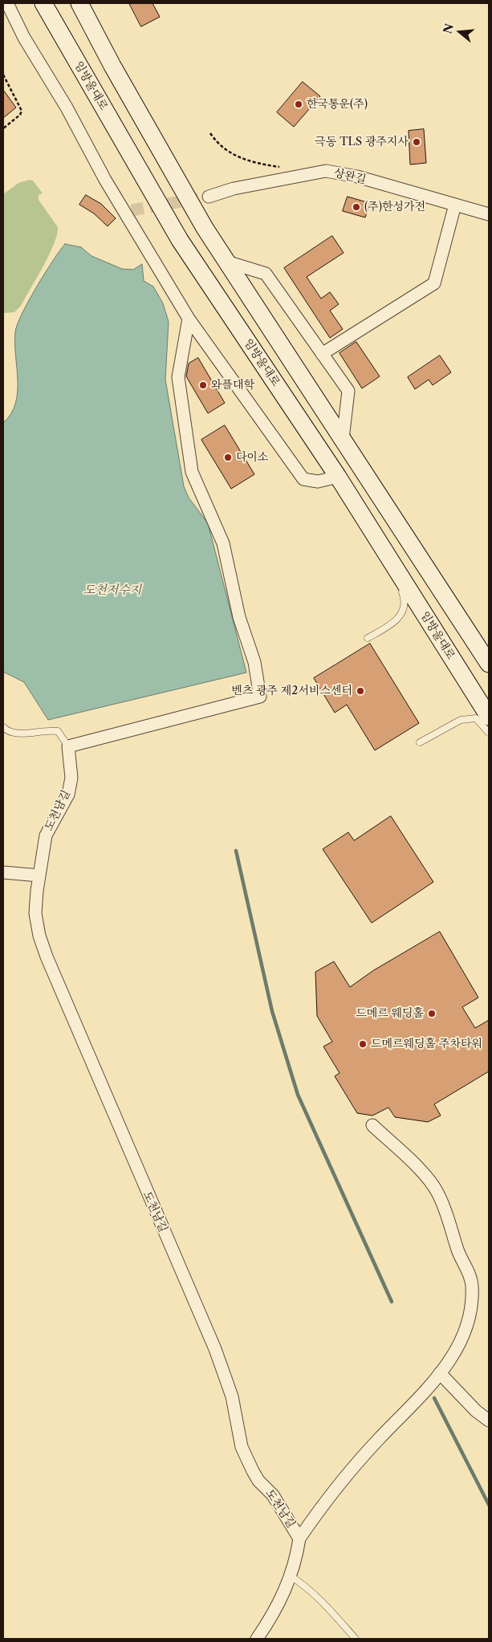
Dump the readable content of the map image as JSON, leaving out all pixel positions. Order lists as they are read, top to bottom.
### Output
{
  "streets": {
    "main road": ["임방울대로"],
    "street": ["상완길", "도천남길"]
  },
  "water": ["도천저수지"],
  "places": [
    "한국통운(주)",
    "극동 TLS 광주지사",
    "(주)한성가전",
    "와플대학",
    "다이소",
    "벤츠 광주 제2서비스센터",
    "드메르 웨딩홀",
    "드메르웨딩홀 주차타워"
  ],
  "north": "left"
}
